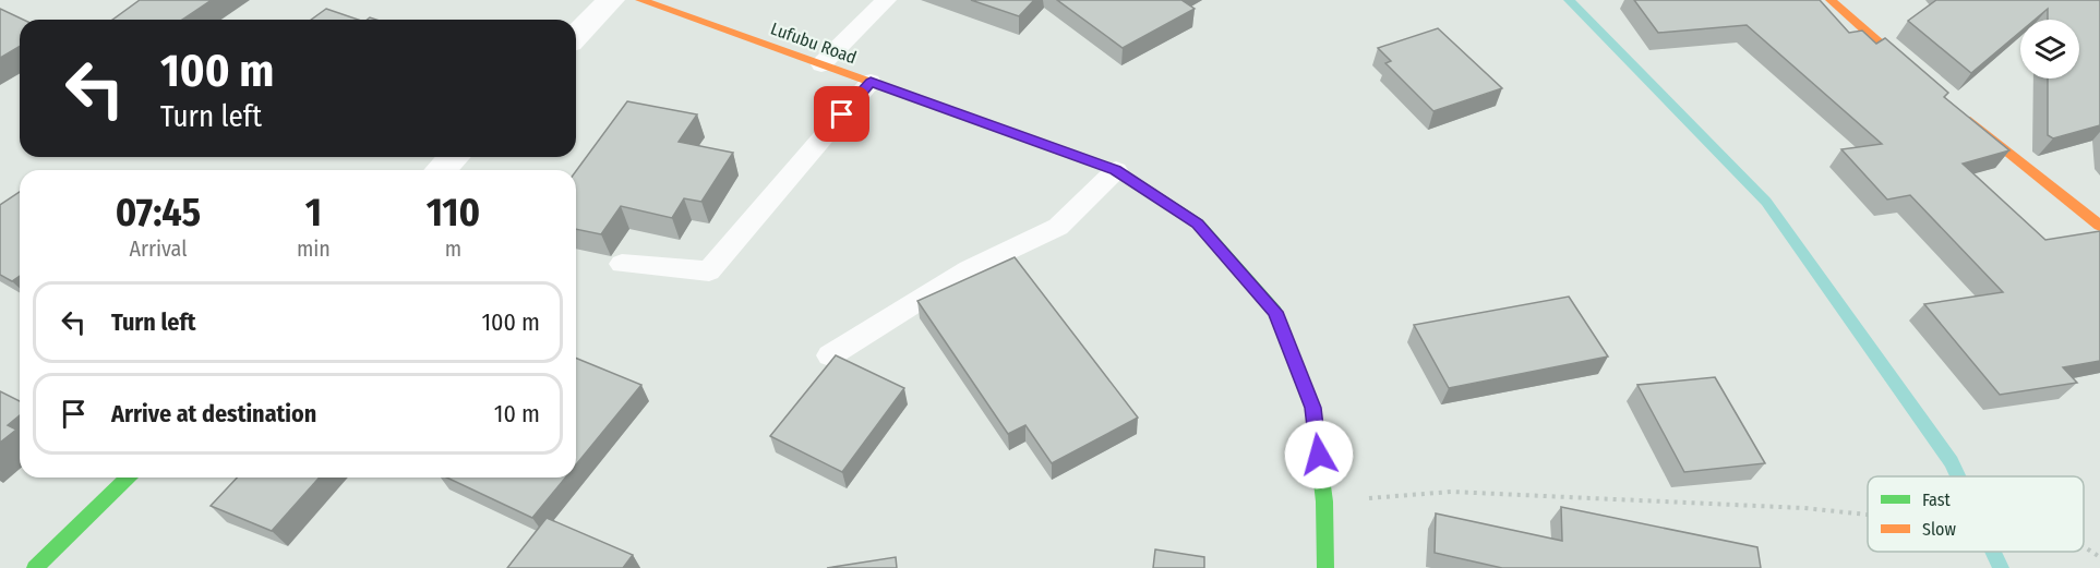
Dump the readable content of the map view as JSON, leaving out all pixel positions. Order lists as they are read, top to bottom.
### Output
{
  "streets": {
    "street": ["Lufubu Road"]
  },
  "legend": ["Fast", "Slow"],
  "page": {
    "turn": ["100 m", "Turn left"],
    "eta": [
      "07:45",
      "Arrival",
      "1",
      "min",
      "110",
      "m"
    ],
    "list": [
      {
        "name": "Turn left",
        "value": "100 m"
      },
      {
        "name": "Arrive at destination",
        "value": "10 m"
      }
    ]
  }
}
